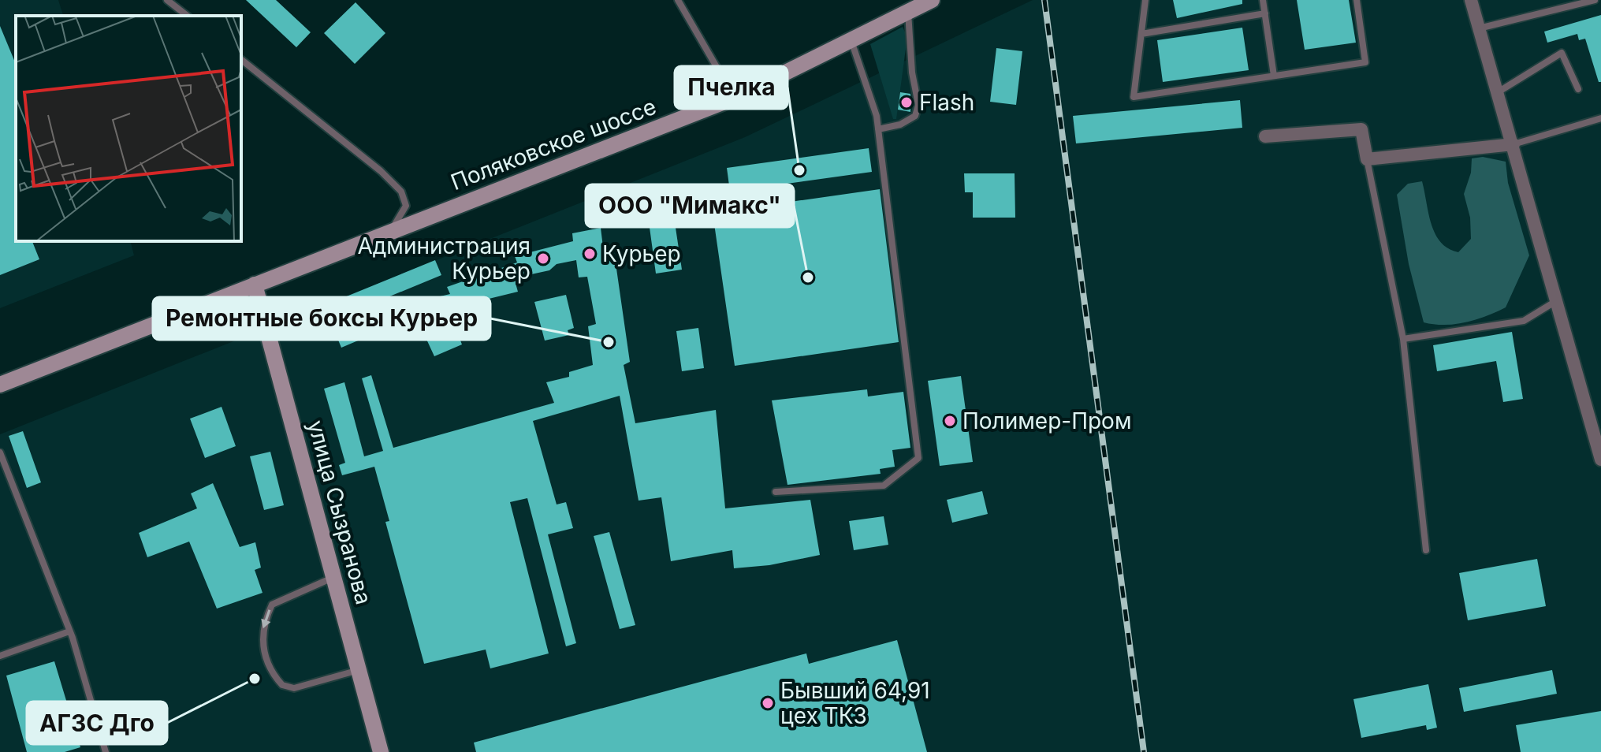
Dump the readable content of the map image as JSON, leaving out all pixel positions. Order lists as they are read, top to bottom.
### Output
{
  "streets": {
    "main road": ["Поляковское шоссе", "улица Сызранова"]
  },
  "crossings": [
    ["Поляковское шоссе", "улица Сызранова"]
  ],
  "places": [
    "Flash",
    "Пчелка",
    "Курьер",
    "Администрация Курьер",
    "ООО \"Мимакс\"",
    "Ремонтные боксы Курьер",
    "Полимер-Пром",
    "АГЗС Дго",
    "Бывший 64,91 цех ТКЗ"
  ]
}
